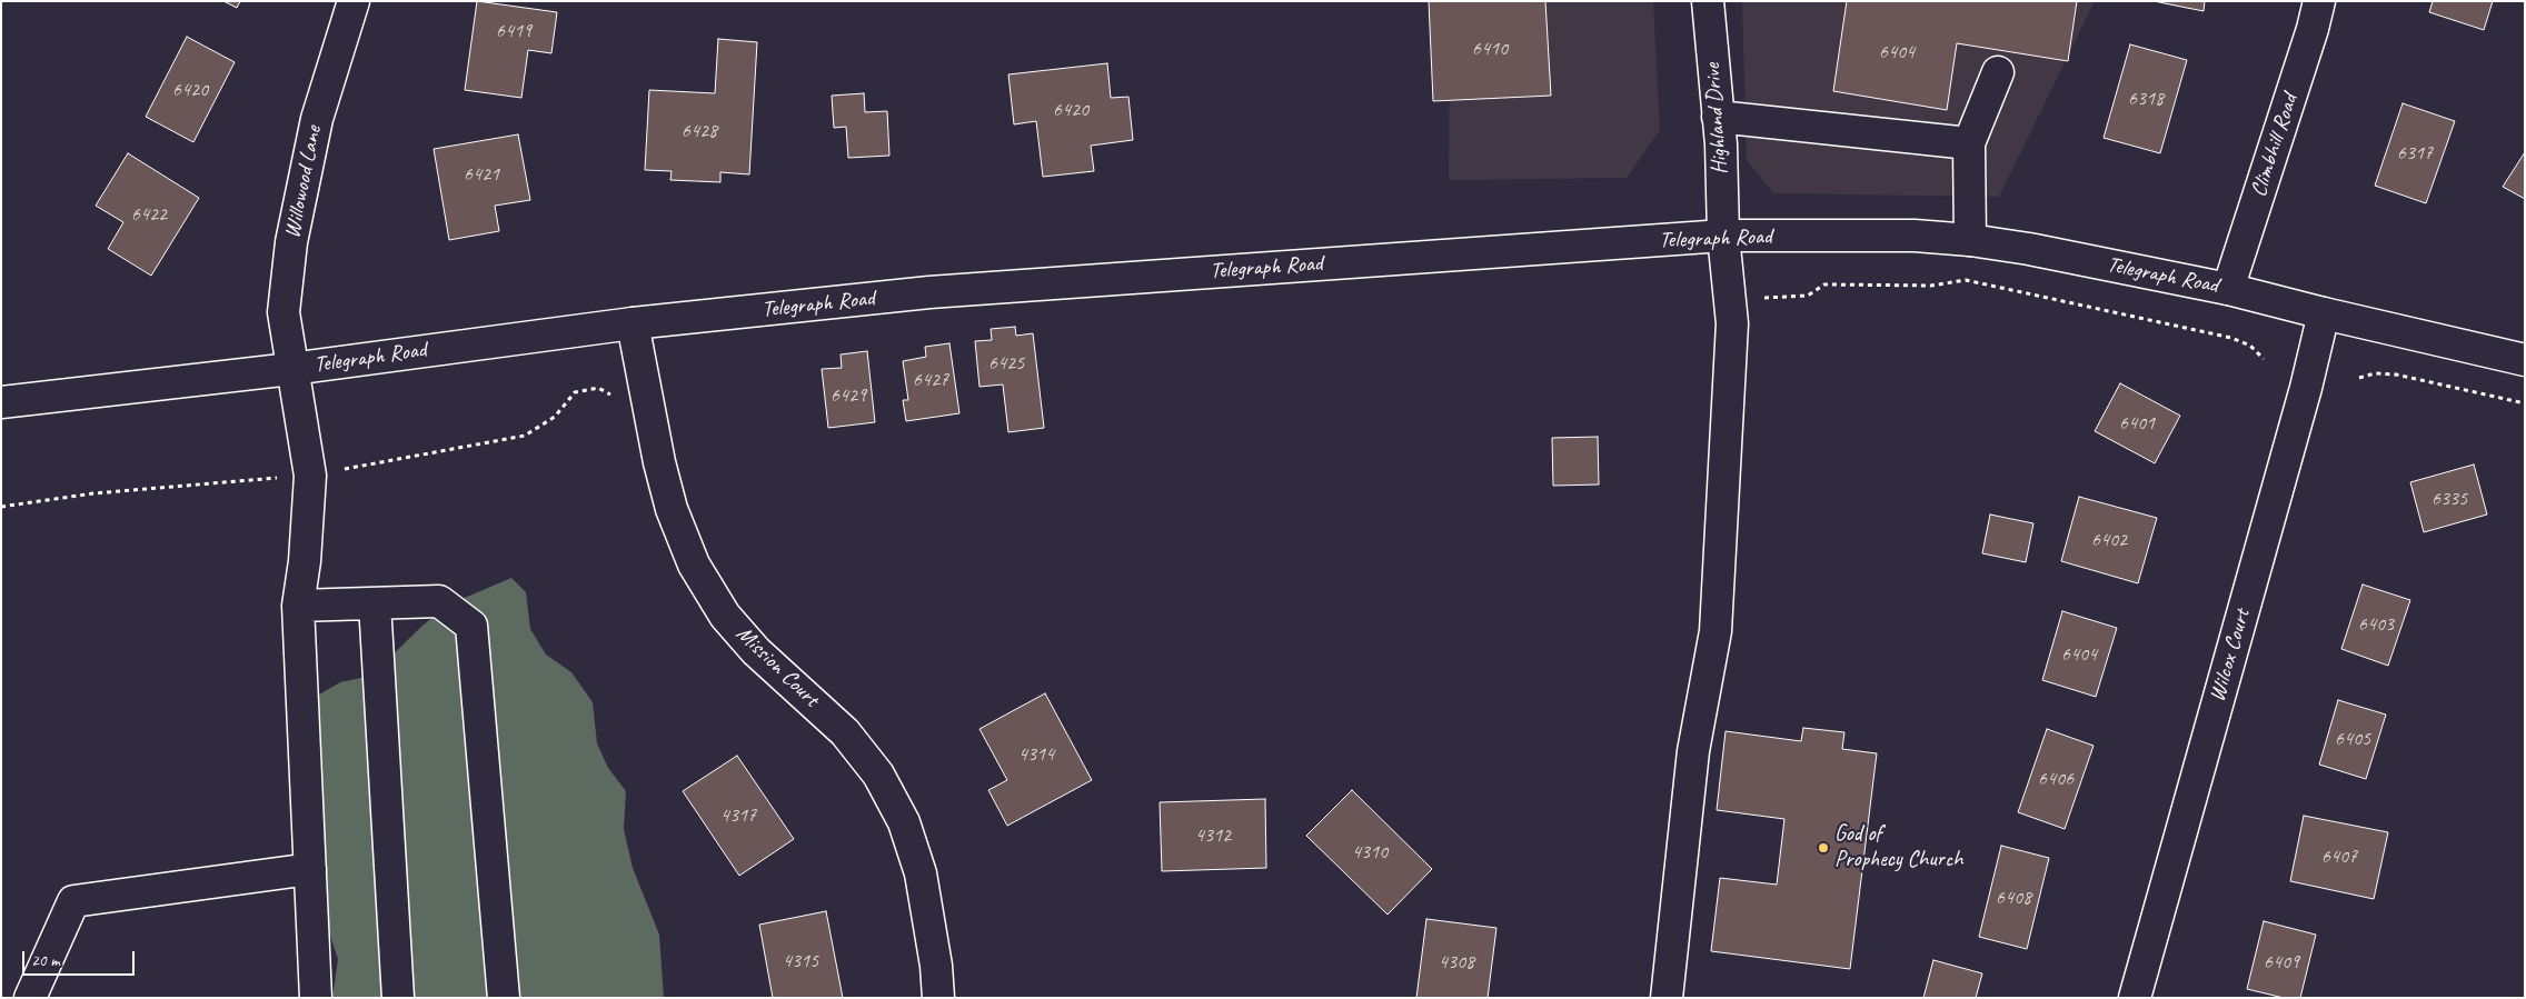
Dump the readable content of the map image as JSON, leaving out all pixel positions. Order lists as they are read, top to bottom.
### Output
{
  "streets": {
    "main road": [
      "Highland Drive",
      "Climbhill Road",
      "Willowood Lane",
      "Telegraph Road",
      "Wilcox Court",
      "Mission Court"
    ]
  },
  "crossings": [
    ["Highland Drive", "Telegraph Road"],
    ["Climbhill Road", "Telegraph Road"],
    ["Willowood Lane", "Telegraph Road"],
    ["Telegraph Road", "Wilcox Court"],
    ["Telegraph Road", "Mission Court"]
  ],
  "places": ["God of Prophecy Church"],
  "house_numbers": [
    "6419",
    "6410",
    "6404",
    "6420",
    "6318",
    "6420",
    "6428",
    "6317",
    "6421",
    "6422",
    "6425",
    "6427",
    "6429",
    "6401",
    "6335",
    "6402",
    "6403",
    "6404",
    "6405",
    "4314",
    "6406",
    "4317",
    "4312",
    "4310",
    "6407",
    "6408",
    "4315",
    "4308",
    "6409"
  ],
  "scale_bar": "20 m"
}
